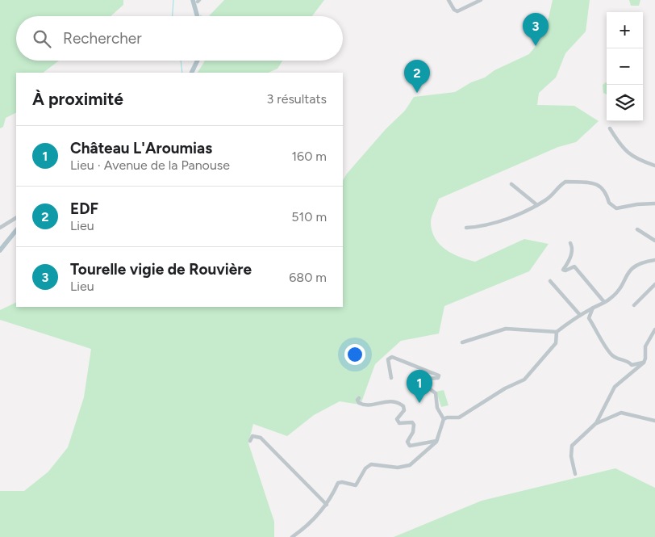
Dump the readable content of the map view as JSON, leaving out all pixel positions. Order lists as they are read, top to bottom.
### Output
{
  "page": {
    "map_buttons": ["+", "−"],
    "pins": ["3", "2", "1"],
    "search": "Rechercher",
    "heading": ["À proximité", "3 résultats"],
    "list": [
      {
        "mark": "1",
        "name": "Château L'Aroumias",
        "note": "Lieu · Avenue de la Panouse",
        "value": "160 m"
      },
      {
        "mark": "2",
        "name": "EDF",
        "note": "Lieu",
        "value": "510 m"
      },
      {
        "mark": "3",
        "name": "Tourelle vigie de Rouvière",
        "note": "Lieu",
        "value": "680 m"
      }
    ]
  }
}
